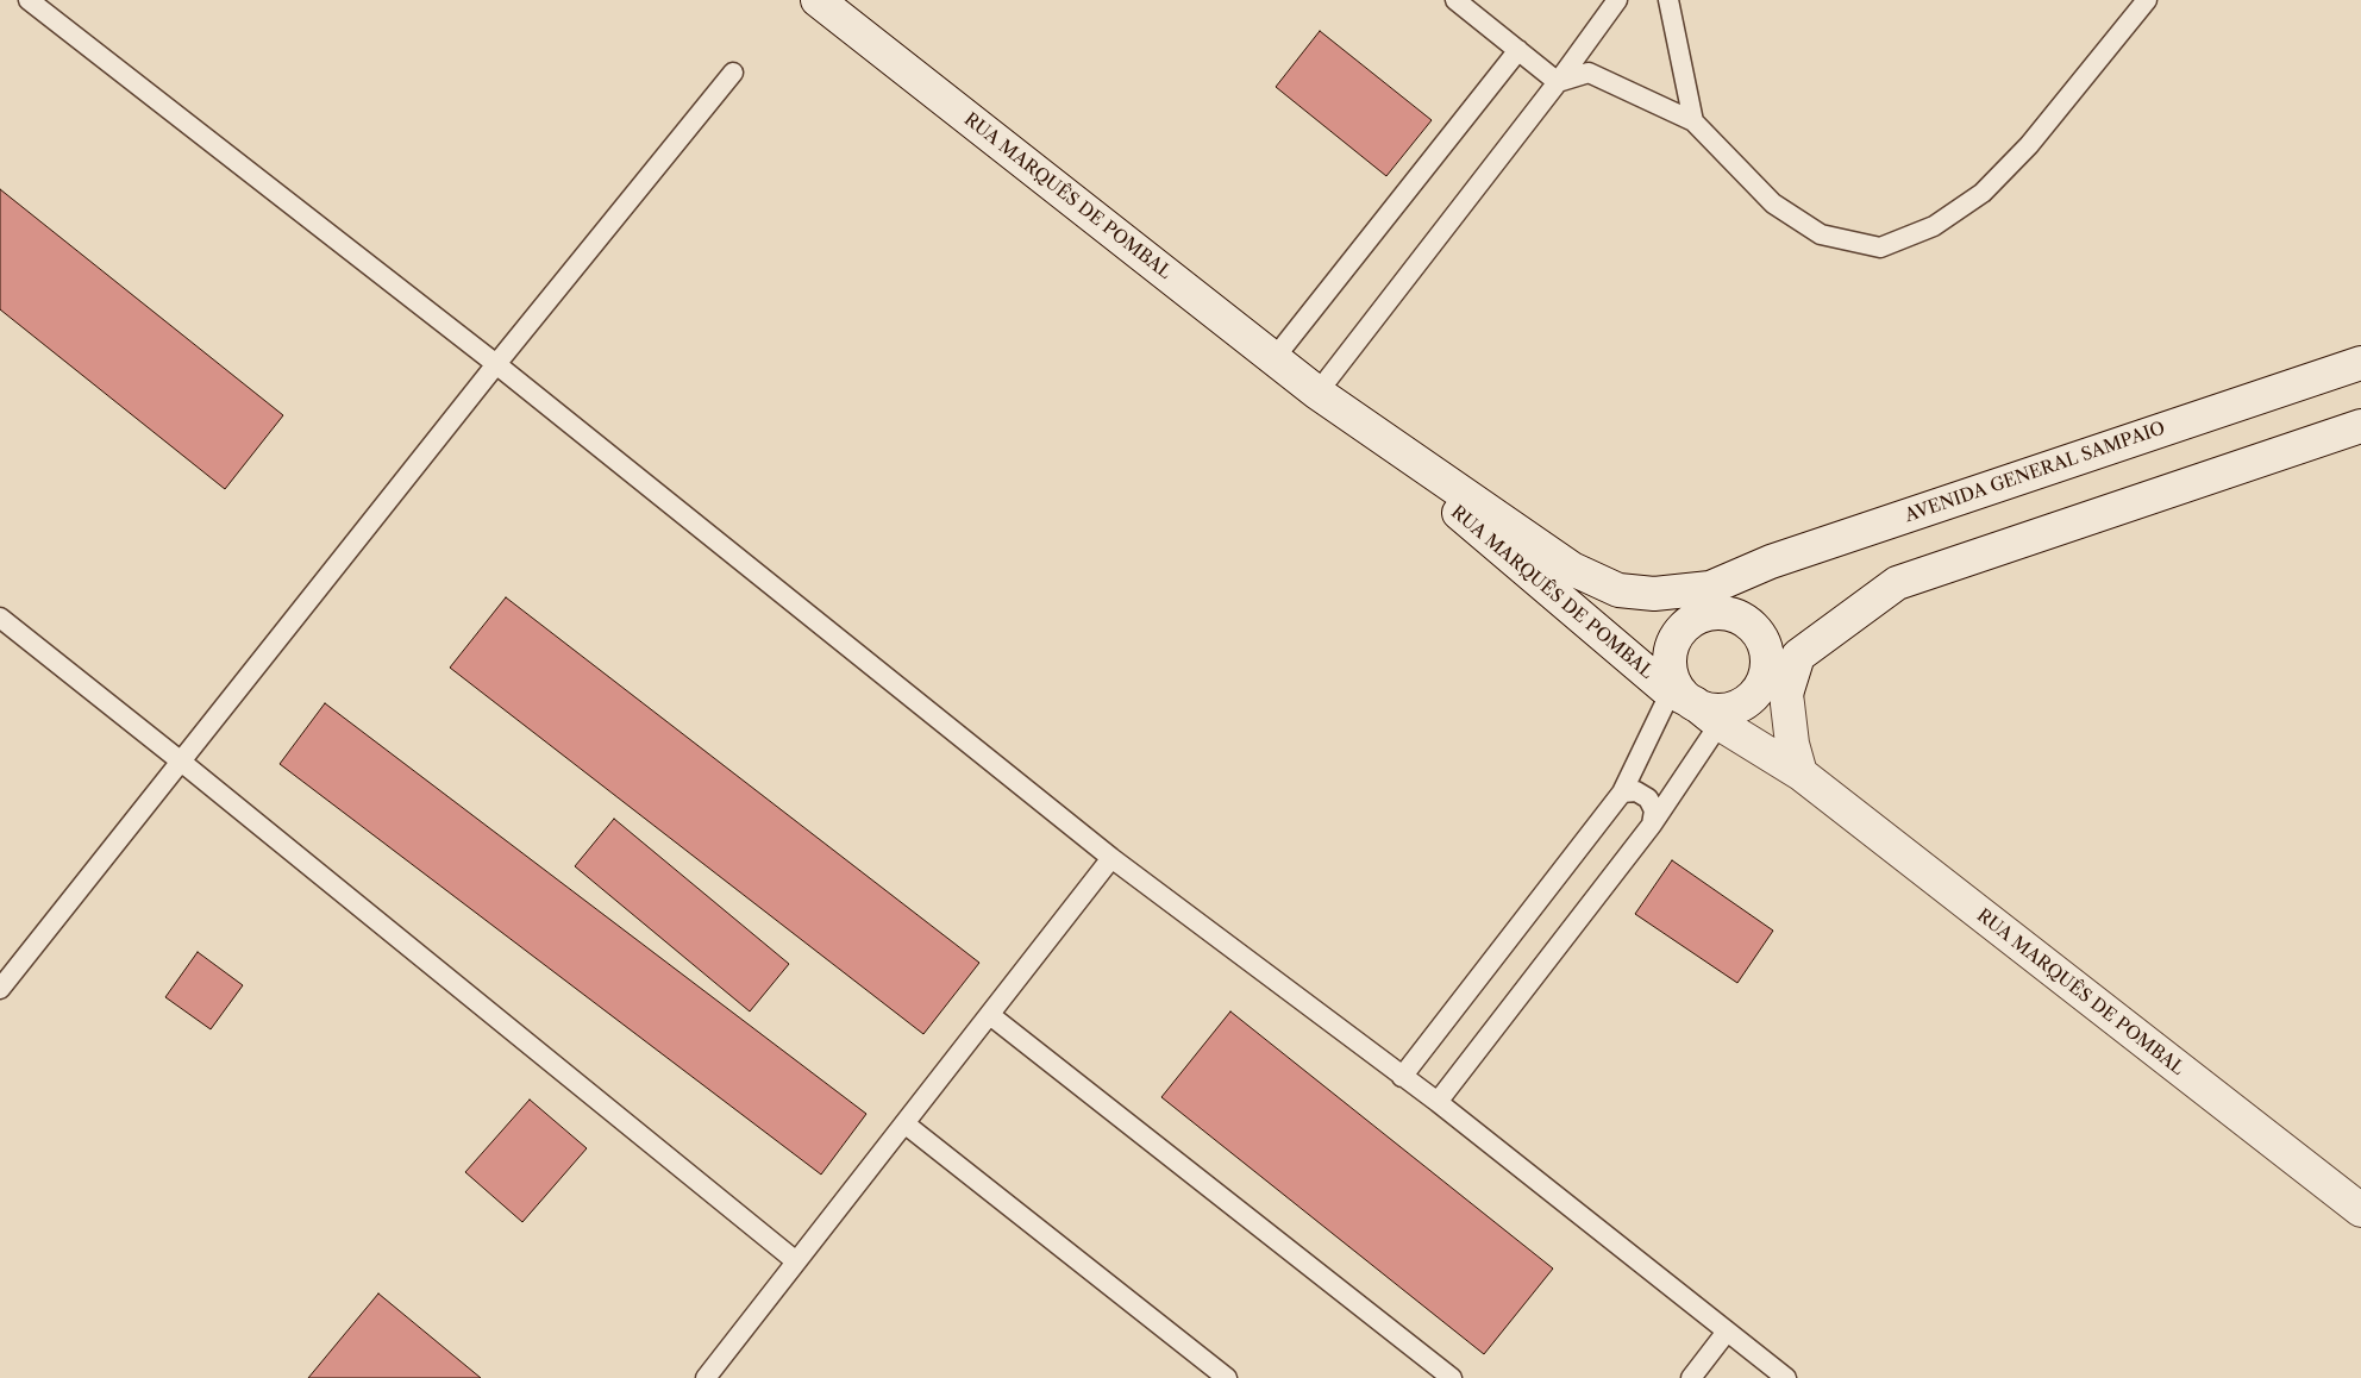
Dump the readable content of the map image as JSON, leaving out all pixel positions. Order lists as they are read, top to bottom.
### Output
{
  "streets": {
    "street": ["RUA MARQUÊS DE POMBAL", "AVENIDA GENERAL SAMPAIO"]
  },
  "crossings": [
    ["RUA MARQUÊS DE POMBAL", "AVENIDA GENERAL SAMPAIO"]
  ]
}
